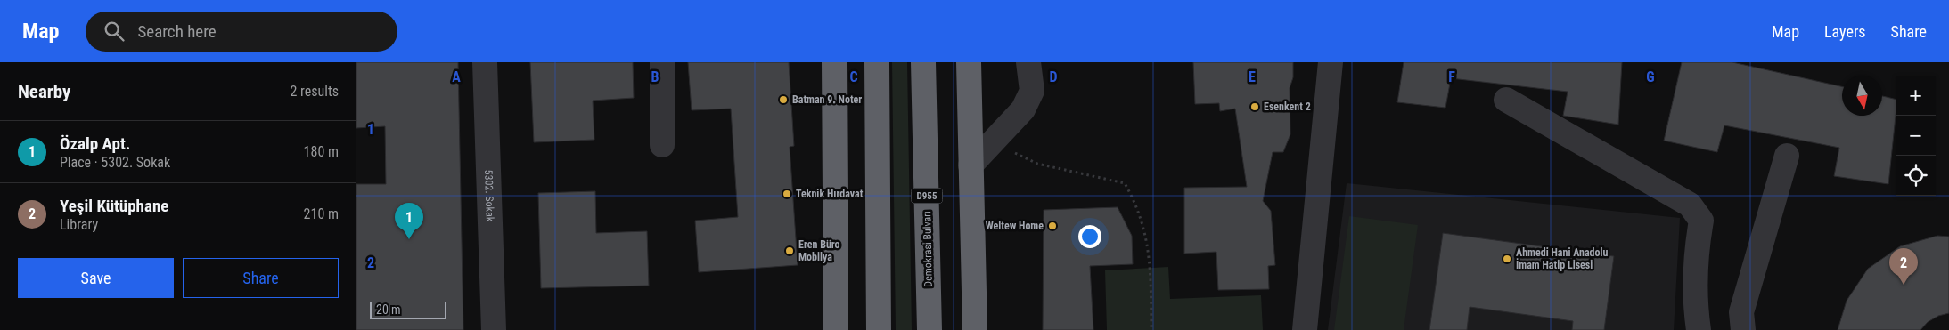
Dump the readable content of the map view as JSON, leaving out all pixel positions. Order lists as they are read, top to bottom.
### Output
{
  "streets": {
    "highway": ["D955", "Demokrasi Bulvarı"],
    "street": ["5302. Sokak"]
  },
  "places": [
    "Batman 9. Noter",
    "Esenkent 2",
    "Teknik Hırdavat",
    "Weltew Home",
    "Eren Büro Mobilya",
    "Ahmedi Hani Anadolu İmam Hatip Lisesi"
  ],
  "scale_bar": "20 m",
  "north": "bottom",
  "page": {
    "header": "Map",
    "search": "Search here",
    "nav": ["Map", "Layers", "Share"],
    "heading": ["Nearby", "2 results"],
    "map_buttons": ["+", "−"],
    "list": [
      {
        "mark": "1",
        "name": "Özalp Apt.",
        "note": "Place · 5302. Sokak",
        "value": "180 m"
      },
      {
        "mark": "2",
        "name": "Yeşil Kütüphane",
        "note": "Library",
        "value": "210 m"
      }
    ],
    "pins": ["1", "2"],
    "buttons": ["Save", "Share"],
    "scale": "20 m"
  },
  "grid": {
    "columns": [
      "A",
      "B",
      "C",
      "D",
      "E",
      "F",
      "G"
    ],
    "rows": ["1", "2"]
  }
}
